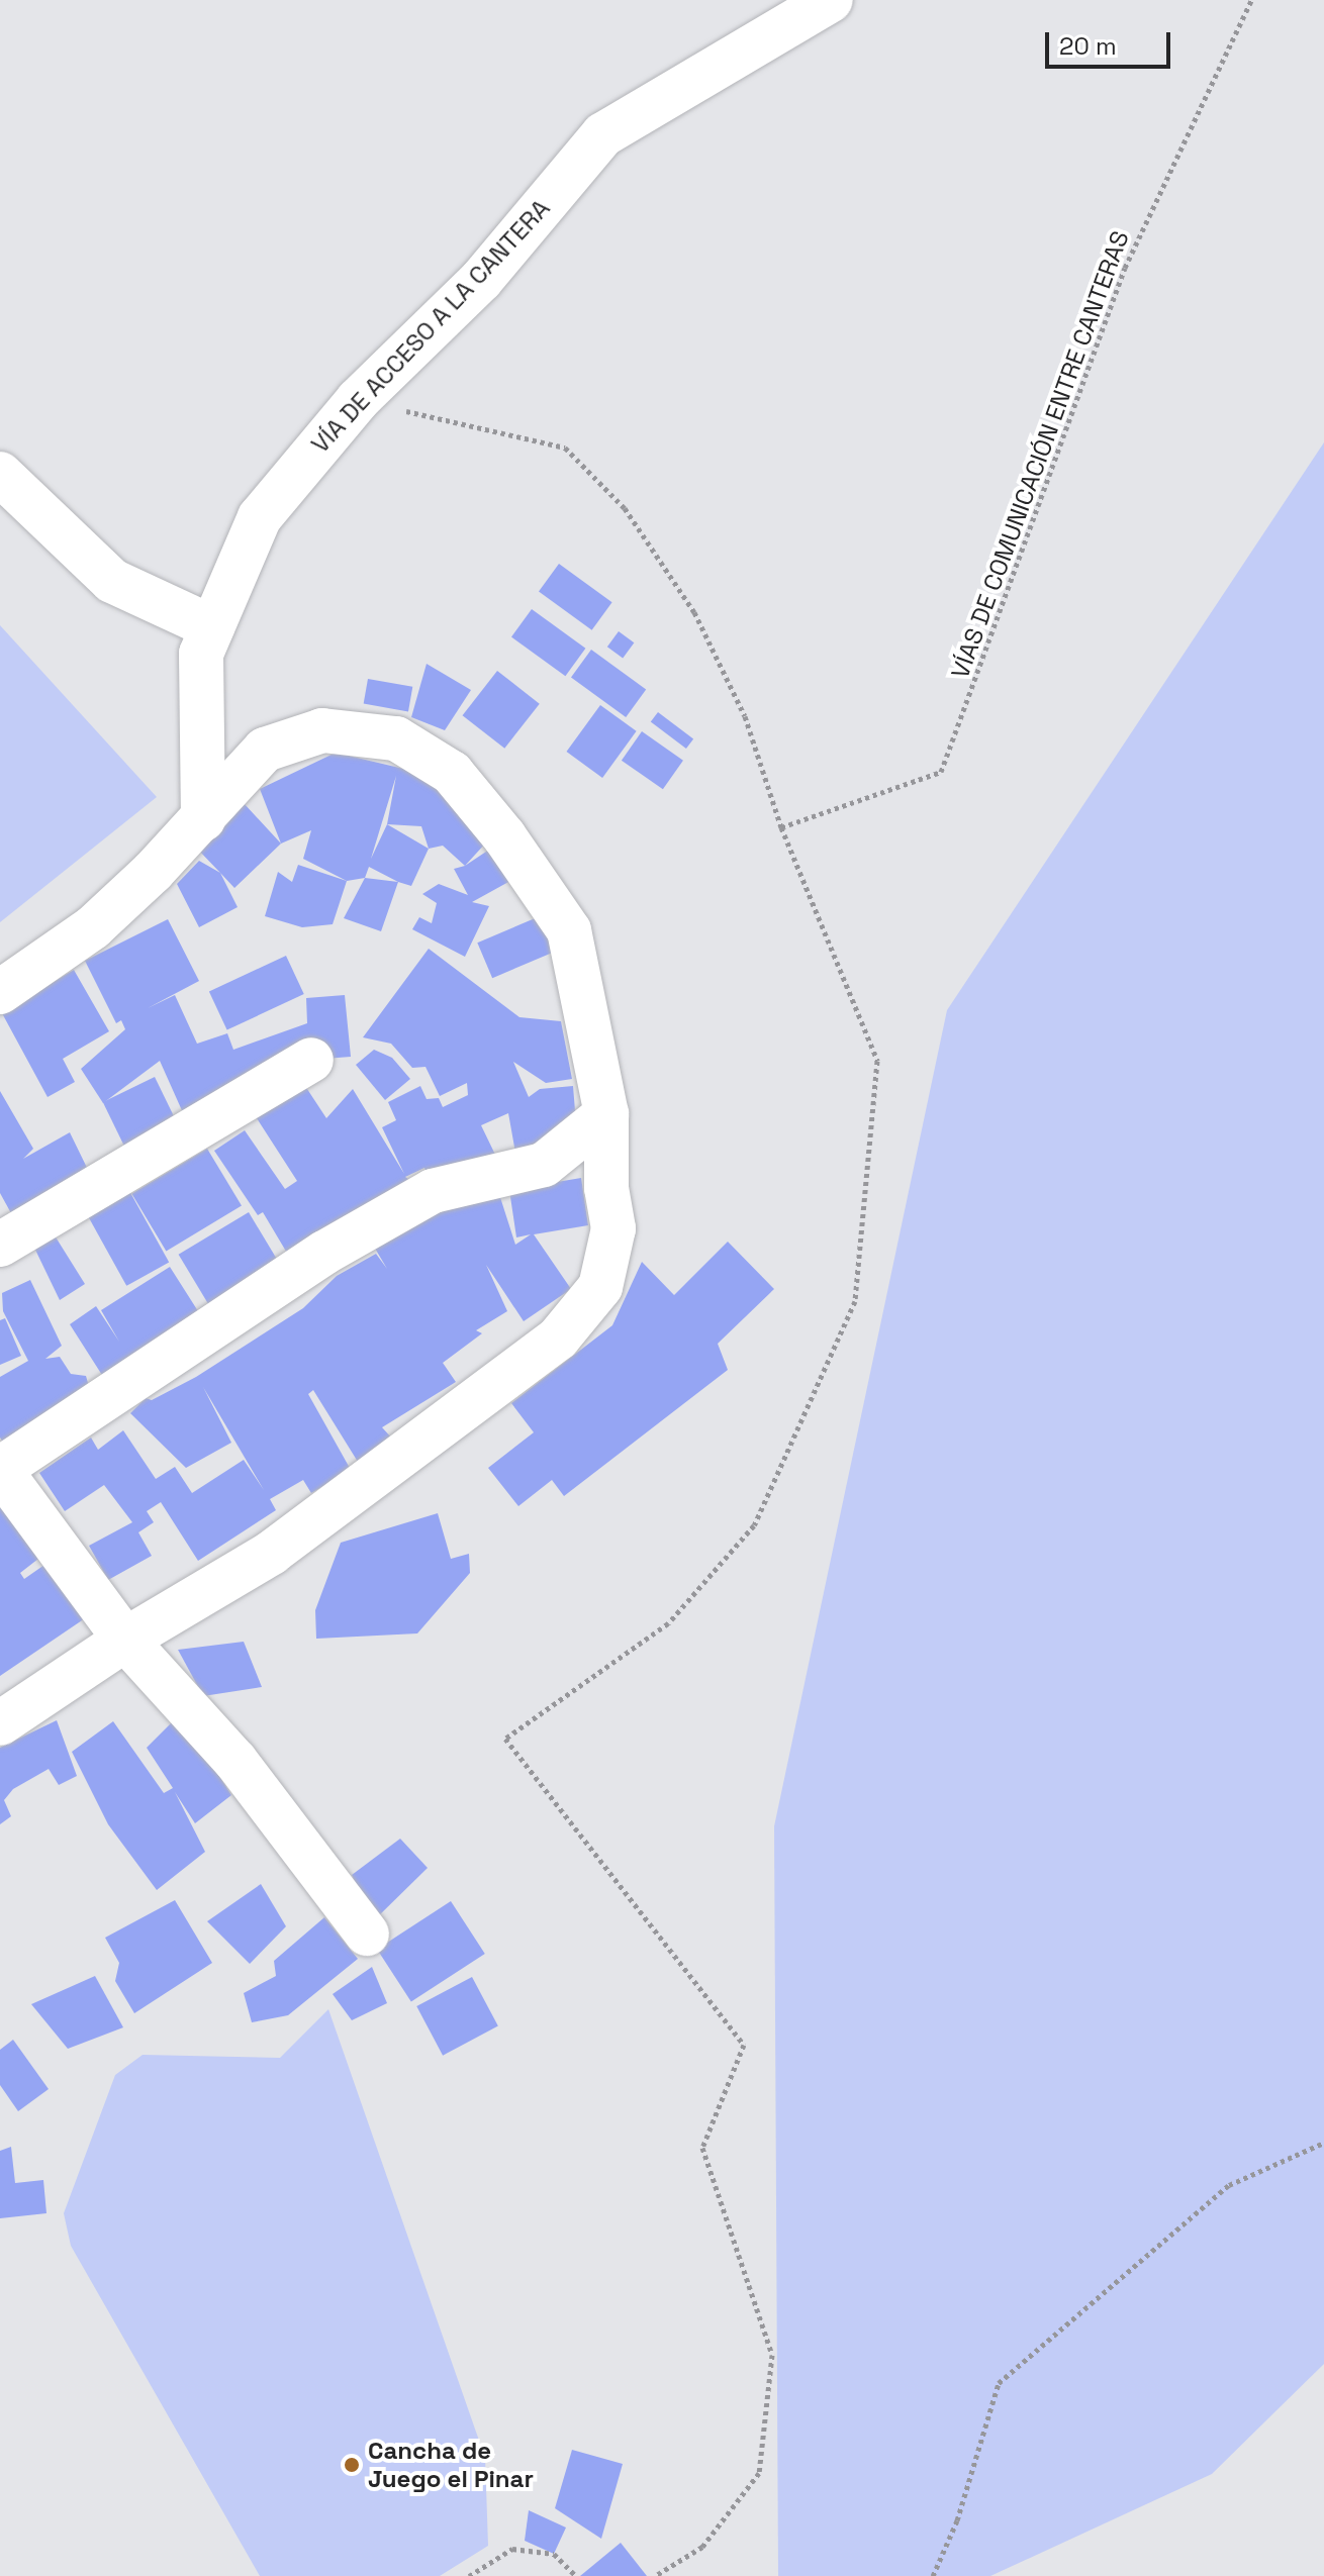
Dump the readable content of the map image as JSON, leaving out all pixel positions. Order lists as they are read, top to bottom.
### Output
{
  "streets": {
    "street": ["VÍA DE ACCESO A LA CANTERA"],
    "path": ["VÍAS DE COMUNICACIÓN ENTRE CANTERAS"]
  },
  "places": ["Cancha de Juego el Pinar"],
  "scale_bar": "20 m"
}
